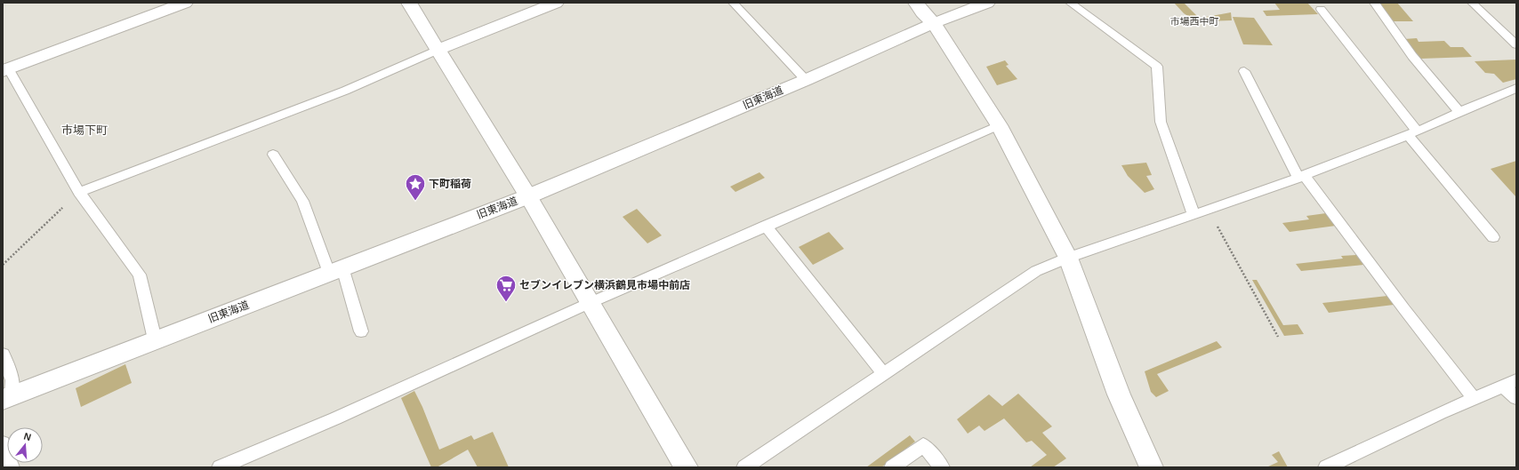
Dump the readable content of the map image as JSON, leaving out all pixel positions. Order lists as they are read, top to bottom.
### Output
{
  "streets": {
    "street": ["旧東海道"]
  },
  "districts": ["市場西中町", "市場下町"],
  "places": {
    "place": ["下町稲荷"],
    "supermarket": ["セブンイレブン横浜鶴見市場中前店"]
  },
  "north": "top"
}
